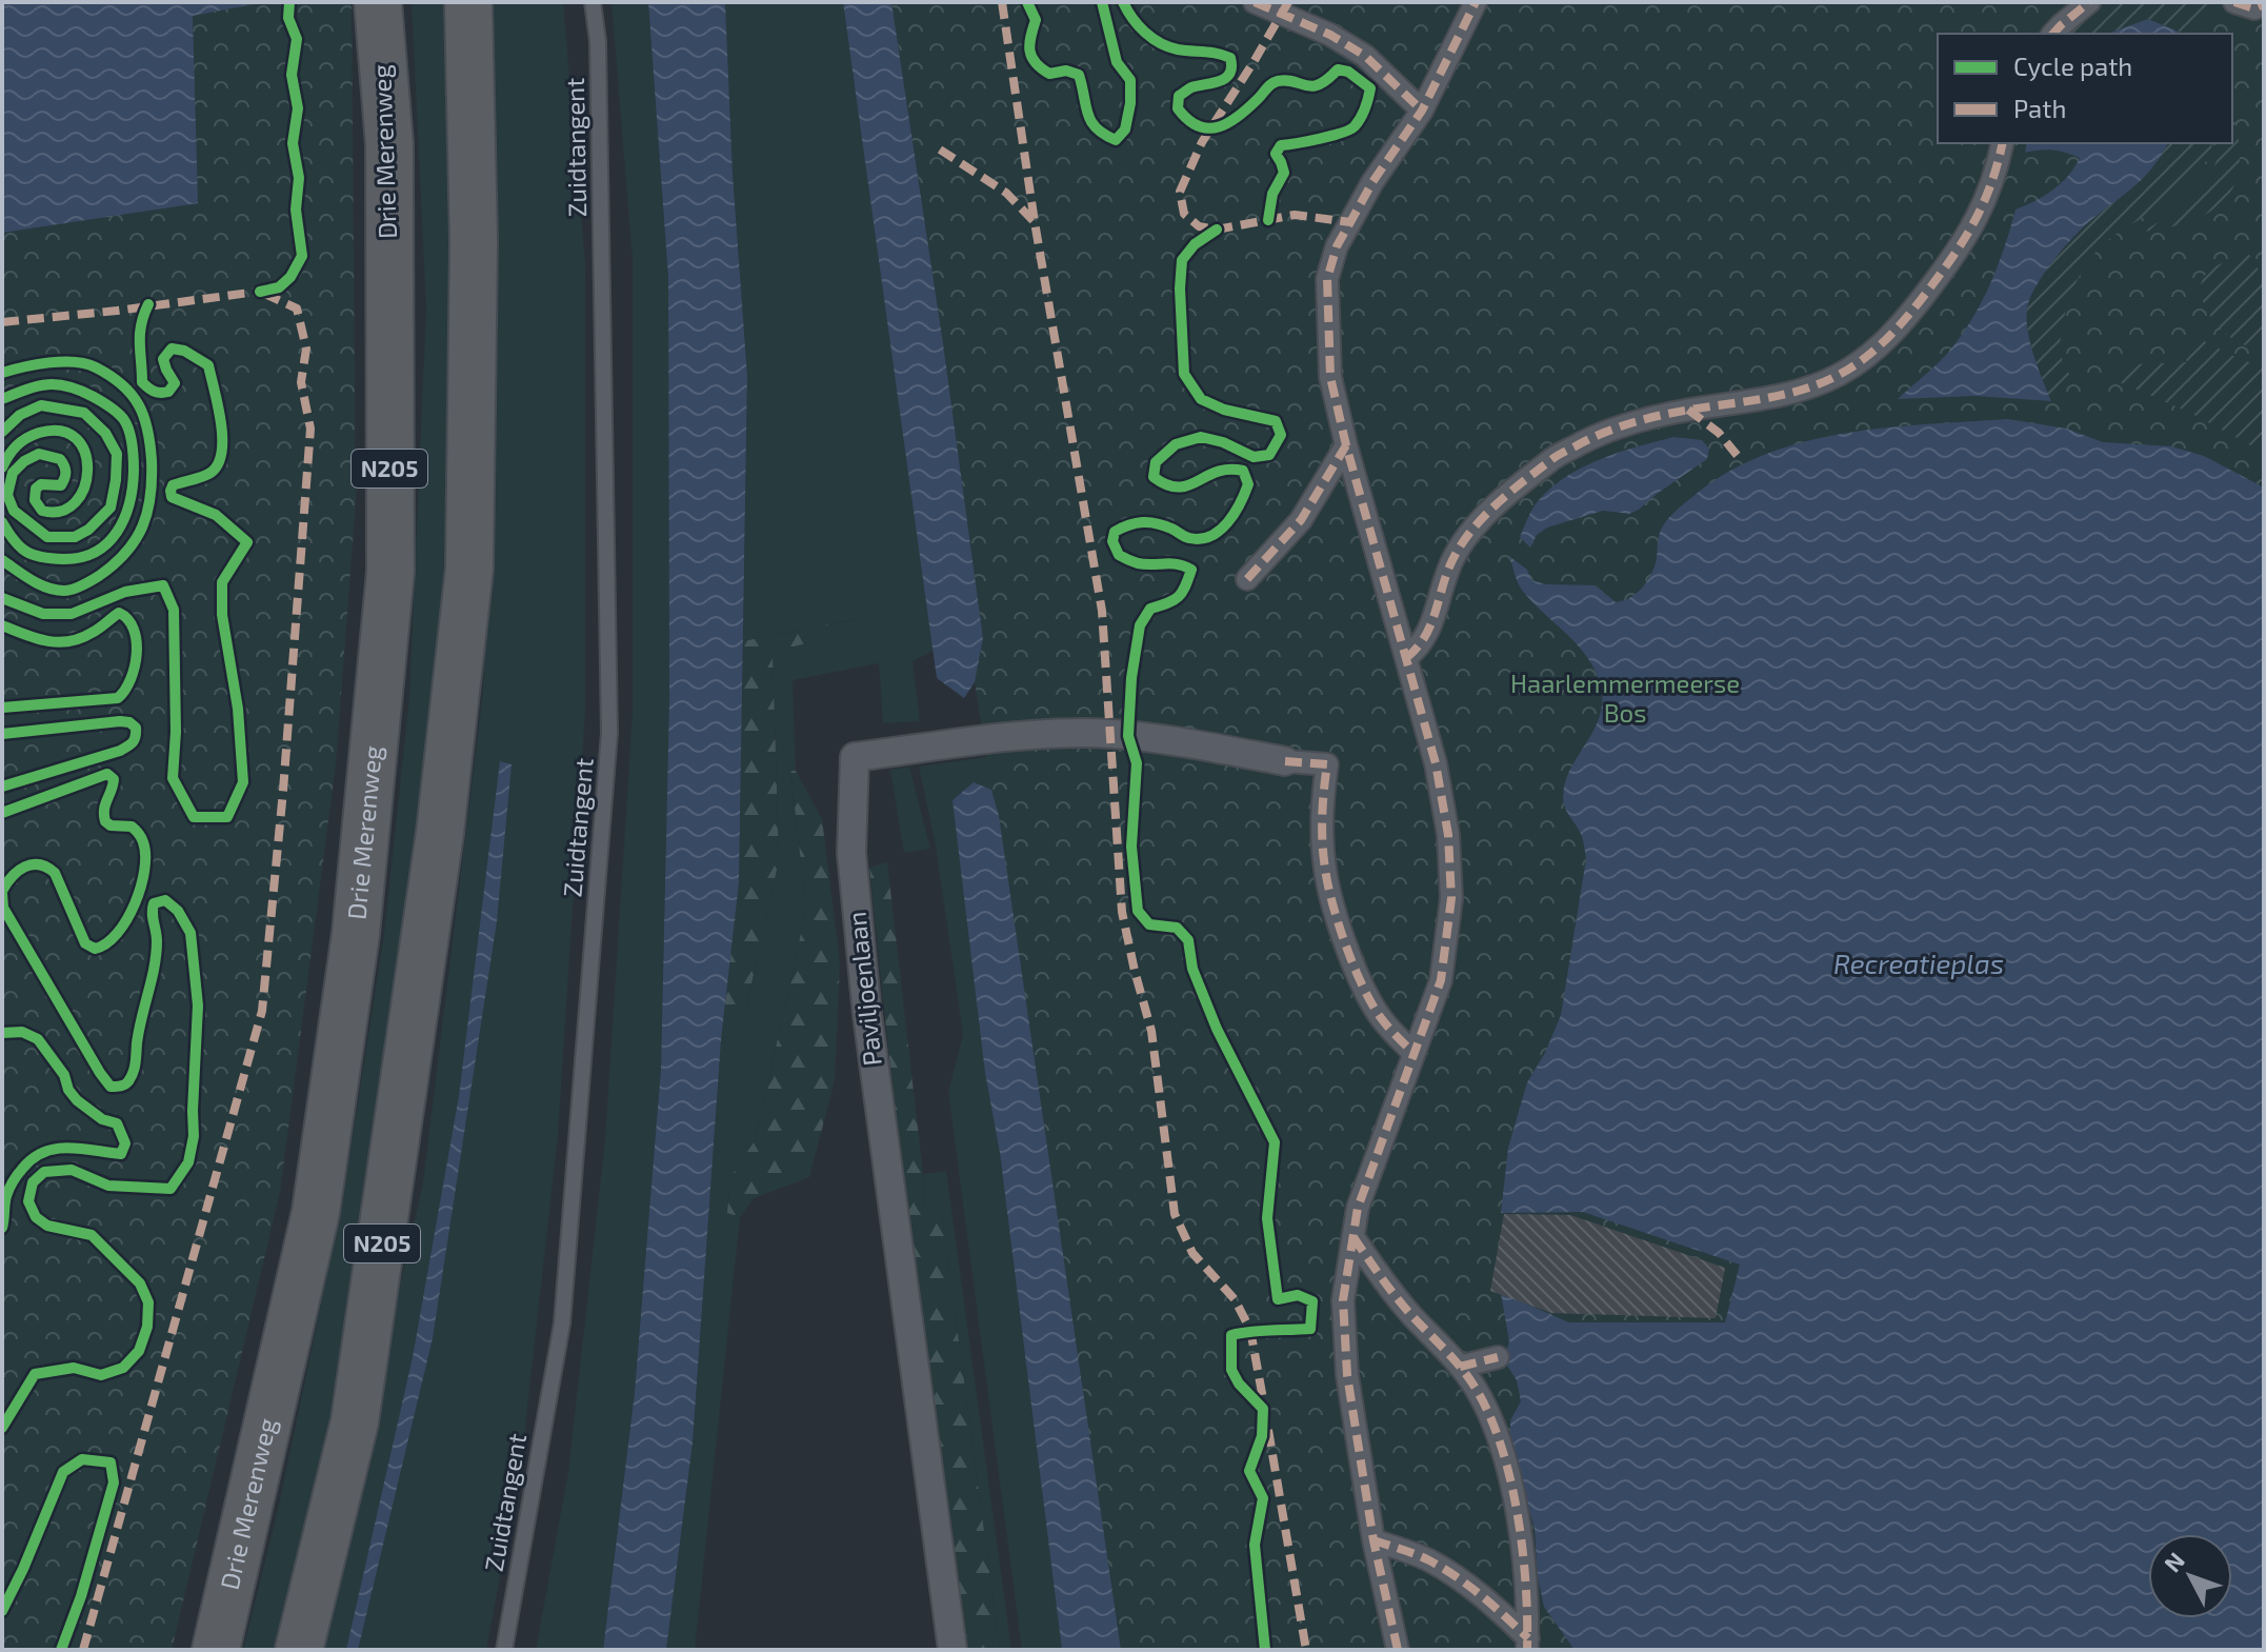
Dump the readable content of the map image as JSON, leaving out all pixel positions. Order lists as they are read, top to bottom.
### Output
{
  "streets": {
    "highway": ["Drie Merenweg", "N205"],
    "street": ["Paviljoenlaan"],
    "lane": ["Zuidtangent"]
  },
  "water": ["Recreatieplas"],
  "parks": ["Haarlemmermeerse Bos"],
  "legend": ["Cycle path", "Path"],
  "north": "top left"
}
